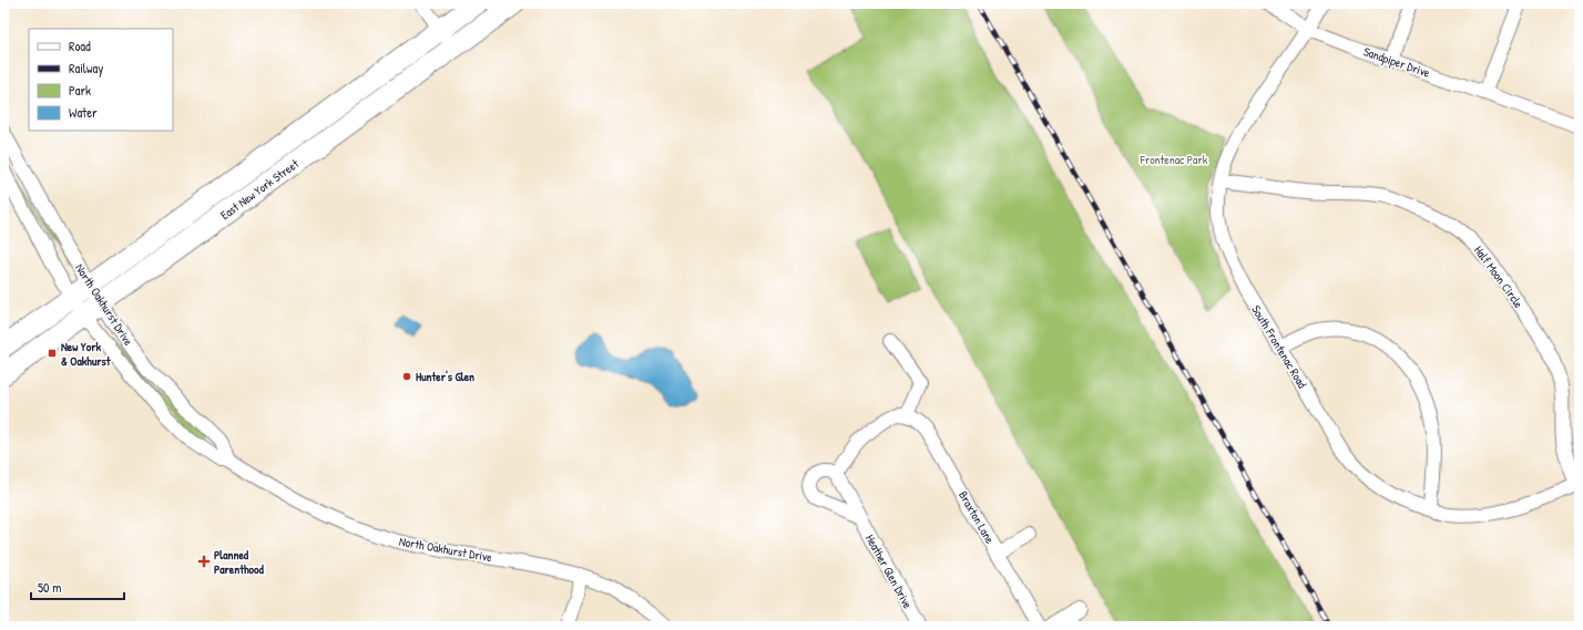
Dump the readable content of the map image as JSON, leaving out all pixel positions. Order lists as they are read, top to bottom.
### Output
{
  "streets": {
    "main road": ["East New York Street"],
    "street": [
      "Sandpiper Drive",
      "Half Moon Circle",
      "North Oakhurst Drive",
      "South Frontenac Road",
      "Braxton Lane",
      "Heather Glen Drive"
    ]
  },
  "crossings": [
    ["Sandpiper Drive", "South Frontenac Road"],
    ["East New York Street", "North Oakhurst Drive"],
    ["Half Moon Circle", "South Frontenac Road"]
  ],
  "parks": ["Frontenac Park"],
  "places": {
    "transit": ["New York & Oakhurst"],
    "other": ["Hunter's Glen"],
    "health": ["Planned Parenthood"]
  },
  "legend": [
    "Road",
    "Railway",
    "Park",
    "Water"
  ],
  "scale_bar": "50 m"
}
